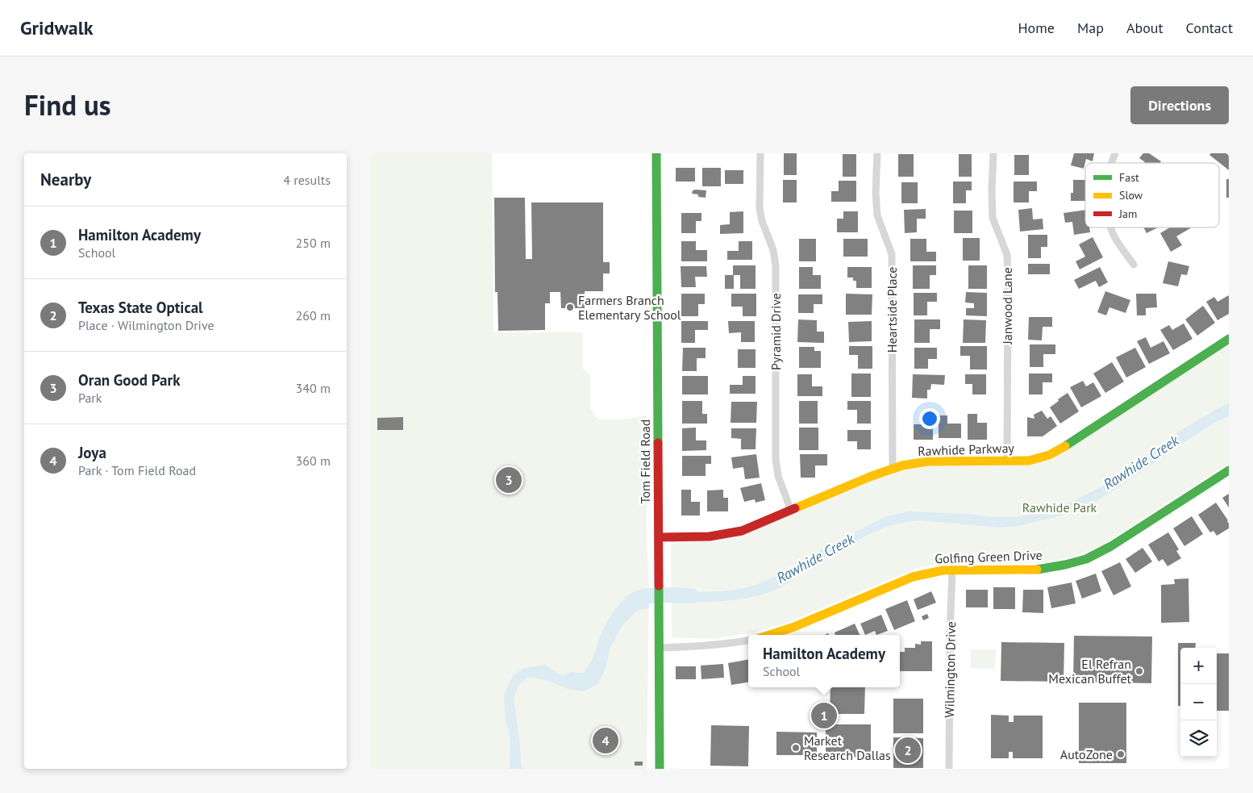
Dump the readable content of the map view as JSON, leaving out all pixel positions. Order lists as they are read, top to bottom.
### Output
{
  "streets": {
    "street": [
      "Janwood Lane",
      "Heartside Place",
      "Pyramid Drive",
      "Rawhide Parkway",
      "Tom Field Road",
      "Golfing Green Drive",
      "Wilmington Drive"
    ]
  },
  "crossings": [
    ["Janwood Lane", "Rawhide Parkway"],
    ["Heartside Place", "Rawhide Parkway"],
    ["Pyramid Drive", "Rawhide Parkway"],
    ["Rawhide Parkway", "Tom Field Road"],
    ["Golfing Green Drive", "Wilmington Drive"]
  ],
  "water": ["Rawhide Creek"],
  "parks": ["Rawhide Park"],
  "places": [
    "Farmers Branch Elementary School",
    "El Refran Mexican Buffet",
    "Market Research Dallas",
    "AutoZone"
  ],
  "legend": ["Fast", "Slow", "Jam"],
  "page": {
    "header": "Gridwalk",
    "nav": [
      "Home",
      "Map",
      "About",
      "Contact"
    ],
    "title": "Find us",
    "buttons": "Directions",
    "heading": ["Nearby", "4 results"],
    "list": [
      {
        "mark": "1",
        "name": "Hamilton Academy",
        "note": "School",
        "value": "250 m"
      },
      {
        "mark": "2",
        "name": "Texas State Optical",
        "note": "Place · Wilmington Drive",
        "value": "260 m"
      },
      {
        "mark": "3",
        "name": "Oran Good Park",
        "note": "Park",
        "value": "340 m"
      },
      {
        "mark": "4",
        "name": "Joya",
        "note": "Park · Tom Field Road",
        "value": "360 m"
      }
    ],
    "pins": [
      "3",
      "1",
      "4",
      "2"
    ],
    "popup": ["Hamilton Academy", "School"],
    "map_buttons": ["+", "−"]
  }
}
